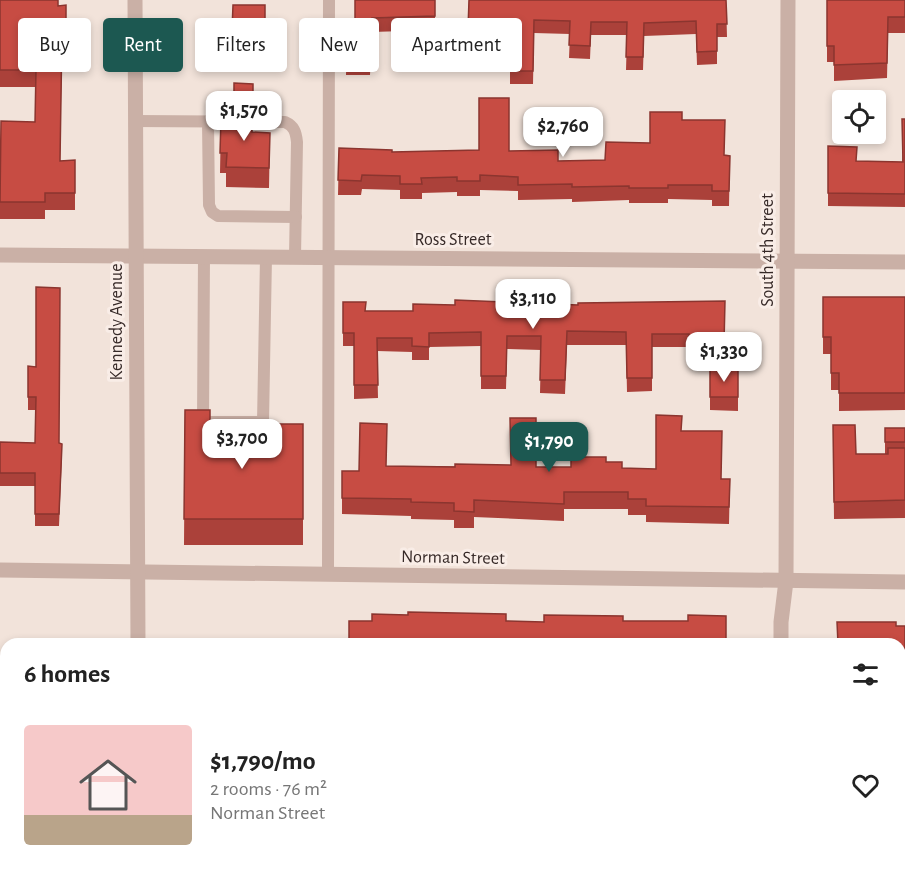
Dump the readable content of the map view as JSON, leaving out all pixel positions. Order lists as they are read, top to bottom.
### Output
{
  "streets": {
    "street": [
      "Ross Street",
      "South 4th Street",
      "Kennedy Avenue",
      "Norman Street"
    ]
  },
  "crossings": [
    ["Ross Street", "South 4th Street"],
    ["Ross Street", "Kennedy Avenue"],
    ["South 4th Street", "Norman Street"],
    ["Kennedy Avenue", "Norman Street"]
  ],
  "page": {
    "chip": [
      "Buy",
      "Rent",
      "Filters",
      "New",
      "Apartment"
    ],
    "price": [
      "$1,570",
      "$2,760",
      "$3,110",
      "$1,330",
      "$3,700",
      "$1,790"
    ],
    "heading": "6 homes",
    "list": [
      {
        "name": "$1,790/mo",
        "note": "2 rooms · 76 m² · Norman Street"
      }
    ]
  }
}
